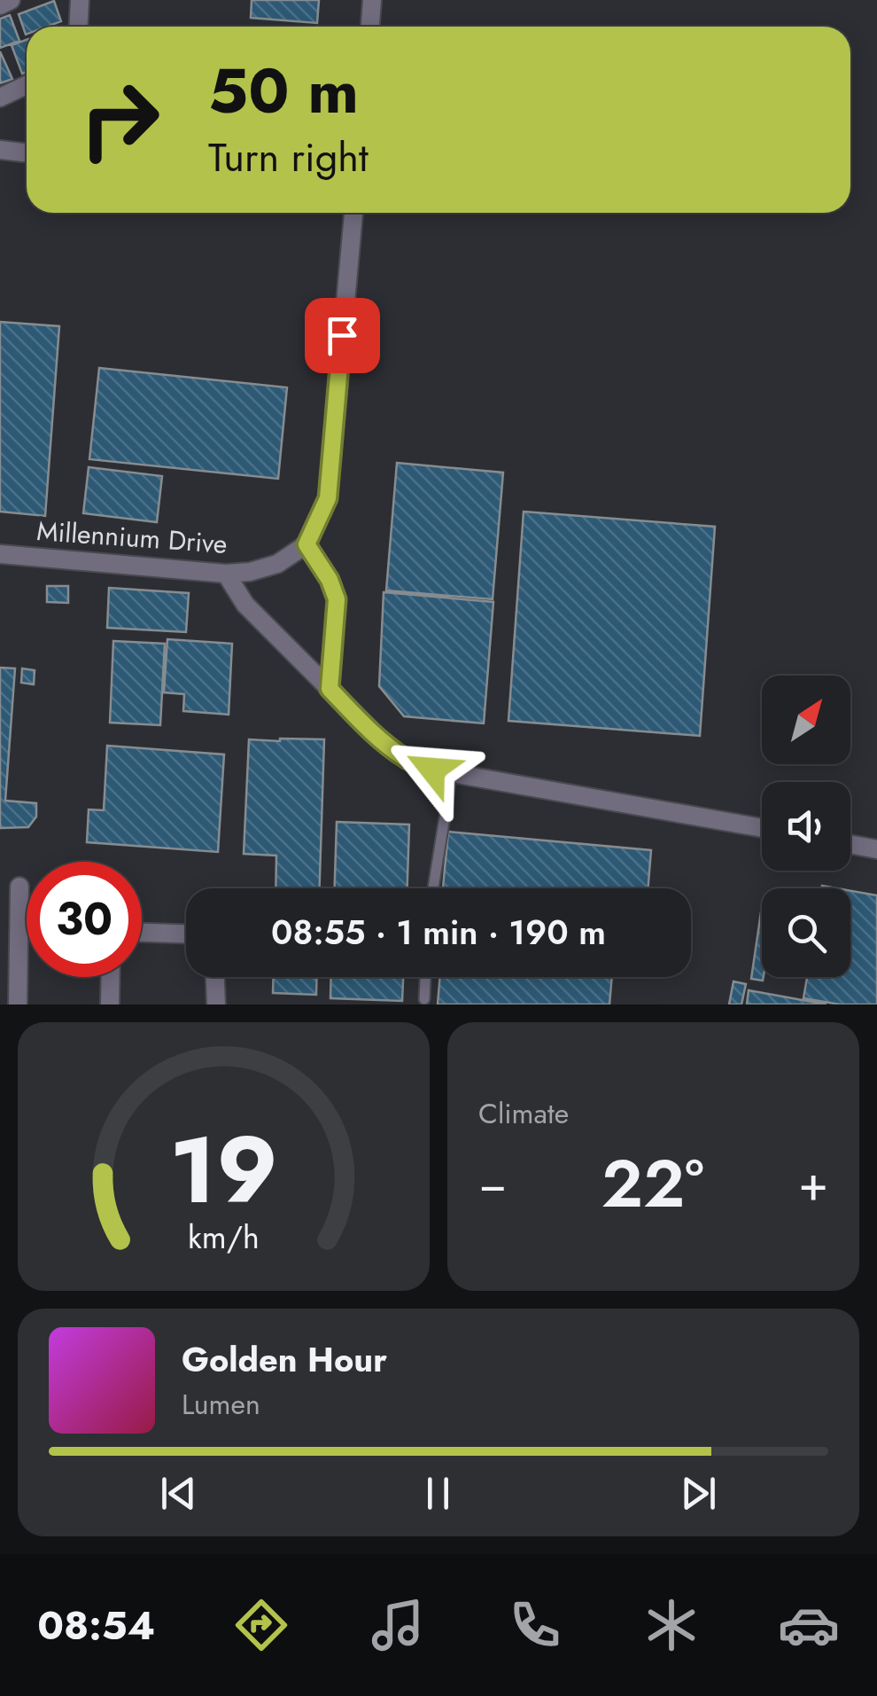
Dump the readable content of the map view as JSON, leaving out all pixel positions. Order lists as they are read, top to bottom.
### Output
{
  "streets": {
    "street": ["Millennium Drive"]
  },
  "north": "top right",
  "page": {
    "turn": ["50 m", "Turn right"],
    "limit": "30",
    "trip": "08:55 · 1 min · 190 m",
    "tile": "Climate",
    "heat": ["−", "22°", "+"],
    "song": ["Golden Hour", "Lumen"],
    "tabs": "08:54",
    "gauge": ["19", "km/h"]
  }
}
